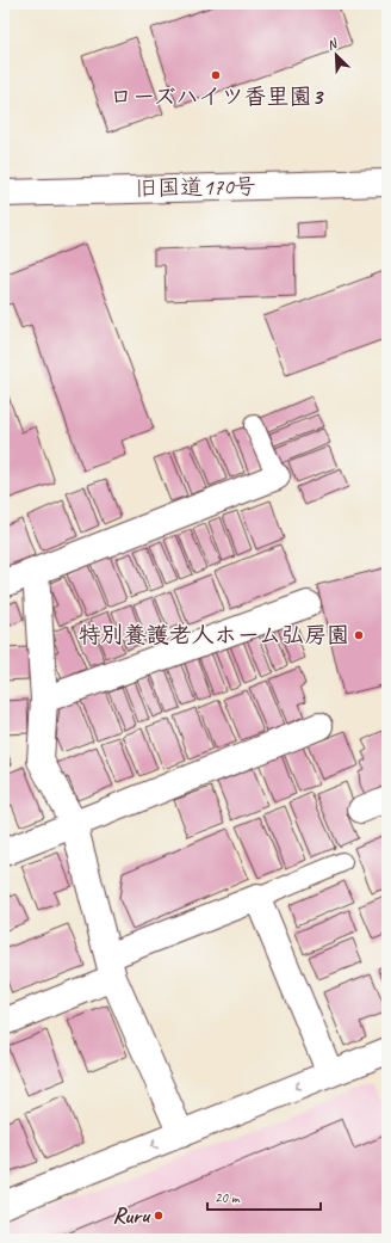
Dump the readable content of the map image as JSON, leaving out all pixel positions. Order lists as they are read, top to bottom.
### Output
{
  "streets": {
    "main road": ["旧国道170号"]
  },
  "places": ["ローズハイツ香里園3", "特別養護老人ホーム弘房園", "Ruru"],
  "scale_bar": "20 m",
  "north": "top left"
}
